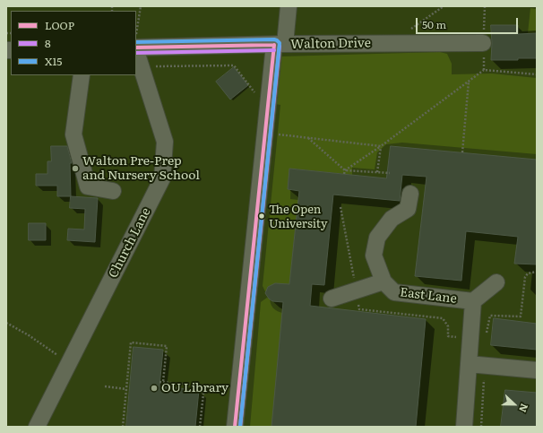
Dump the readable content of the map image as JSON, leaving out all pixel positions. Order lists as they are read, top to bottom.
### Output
{
  "streets": {
    "street": ["Walton Drive", "Church Lane", "East Lane"]
  },
  "places": ["Walton Pre-Prep and Nursery School", "The Open University", "OU Library"],
  "lines": ["transit line X15", "transit line LOOP", "transit line 8"],
  "legend": ["LOOP", "8", "X15"],
  "scale_bar": "50 m",
  "north": "right"
}
